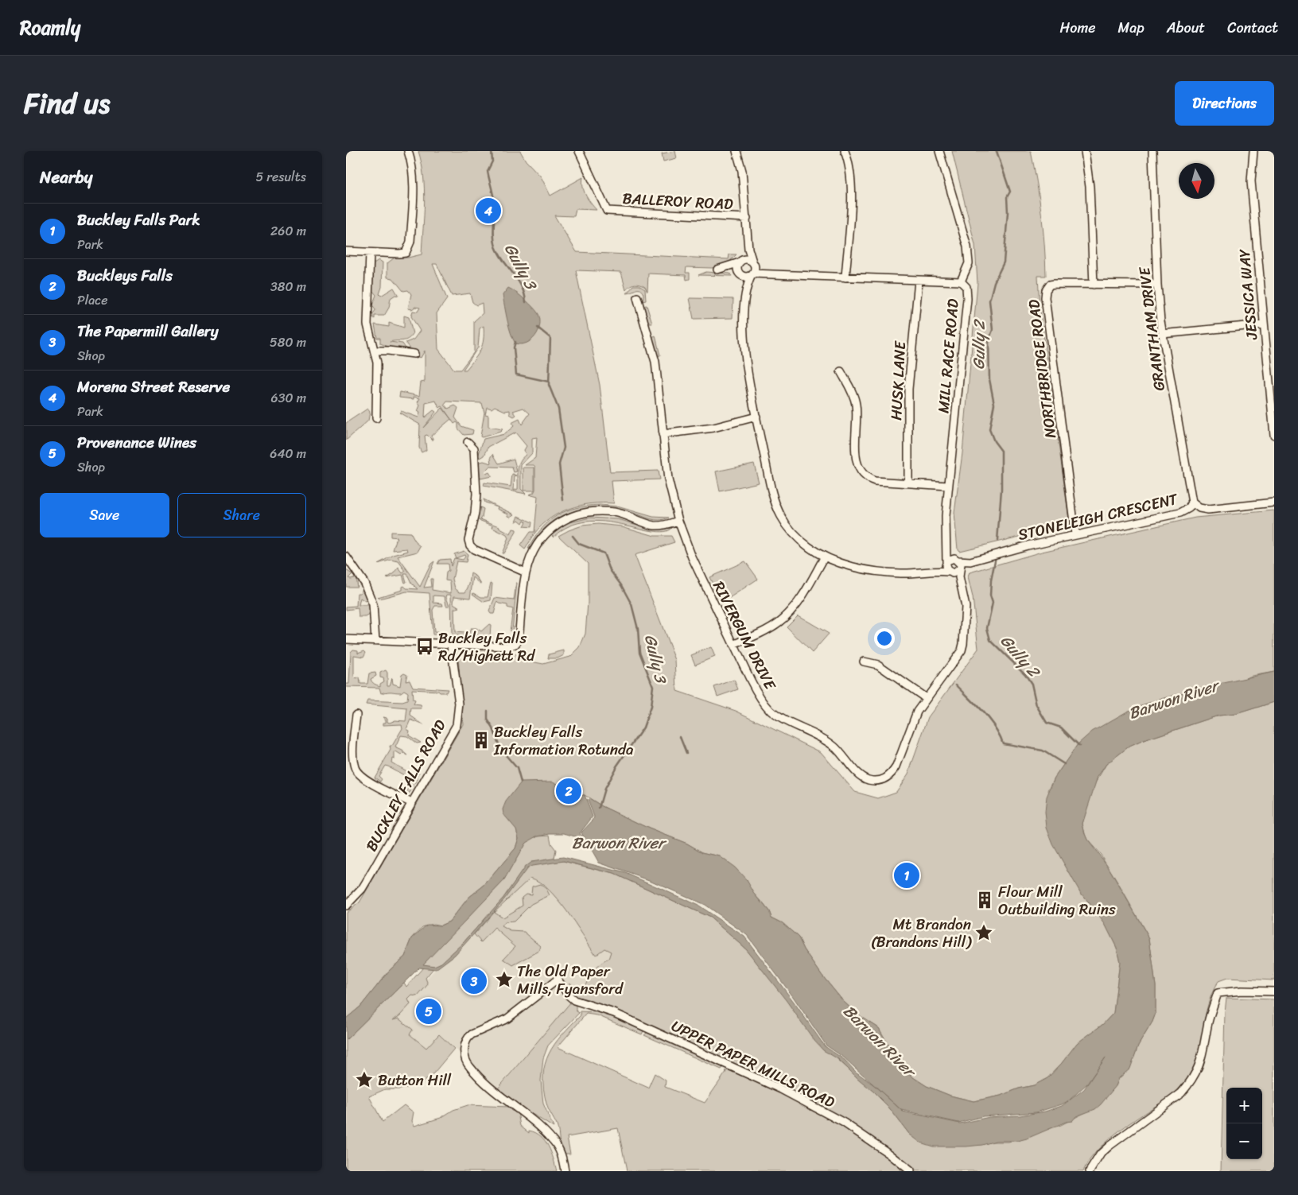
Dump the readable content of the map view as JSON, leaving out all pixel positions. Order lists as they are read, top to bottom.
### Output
{
  "streets": {
    "street": [
      "BALLEROY ROAD",
      "JESSICA WAY",
      "GRANTHAM DRIVE",
      "MILL RACE ROAD",
      "NORTHBRIDGE ROAD",
      "HUSK LANE",
      "STONELEIGH CRESCENT",
      "RIVERGUM DRIVE",
      "BUCKLEY FALLS ROAD",
      "UPPER PAPER MILLS ROAD"
    ]
  },
  "crossings": [
    ["GRANTHAM DRIVE", "NORTHBRIDGE ROAD"],
    ["GRANTHAM DRIVE", "STONELEIGH CRESCENT"],
    ["MILL RACE ROAD", "HUSK LANE"],
    ["MILL RACE ROAD", "STONELEIGH CRESCENT"],
    ["NORTHBRIDGE ROAD", "STONELEIGH CRESCENT"],
    ["STONELEIGH CRESCENT", "RIVERGUM DRIVE"]
  ],
  "water": ["Gully 3", "Gully 2", "Barwon River"],
  "places": {
    "bus stop": ["Buckley Falls Rd/Highett Rd"],
    "building": ["Buckley Falls Information Rotunda", "Flour Mill Outbuilding Ruins"],
    "place": ["Mt Brandon (Brandons Hill)", "The Old Paper Mills, Fyansford", "Button Hill"]
  },
  "north": "bottom",
  "page": {
    "header": "Roamly",
    "nav": [
      "Home",
      "Map",
      "About",
      "Contact"
    ],
    "title": "Find us",
    "buttons": [
      "Directions",
      ["Save", "Share"]
    ],
    "heading": ["Nearby", "5 results"],
    "pins": [
      "4",
      "2",
      "1",
      "3",
      "5"
    ],
    "list": [
      {
        "mark": "1",
        "name": "Buckley Falls Park",
        "note": "Park",
        "value": "260 m"
      },
      {
        "mark": "2",
        "name": "Buckleys Falls",
        "note": "Place",
        "value": "380 m"
      },
      {
        "mark": "3",
        "name": "The Papermill Gallery",
        "note": "Shop",
        "value": "580 m"
      },
      {
        "mark": "4",
        "name": "Morena Street Reserve",
        "note": "Park",
        "value": "630 m"
      },
      {
        "mark": "5",
        "name": "Provenance Wines",
        "note": "Shop",
        "value": "640 m"
      }
    ],
    "map_buttons": ["+", "−"]
  }
}
